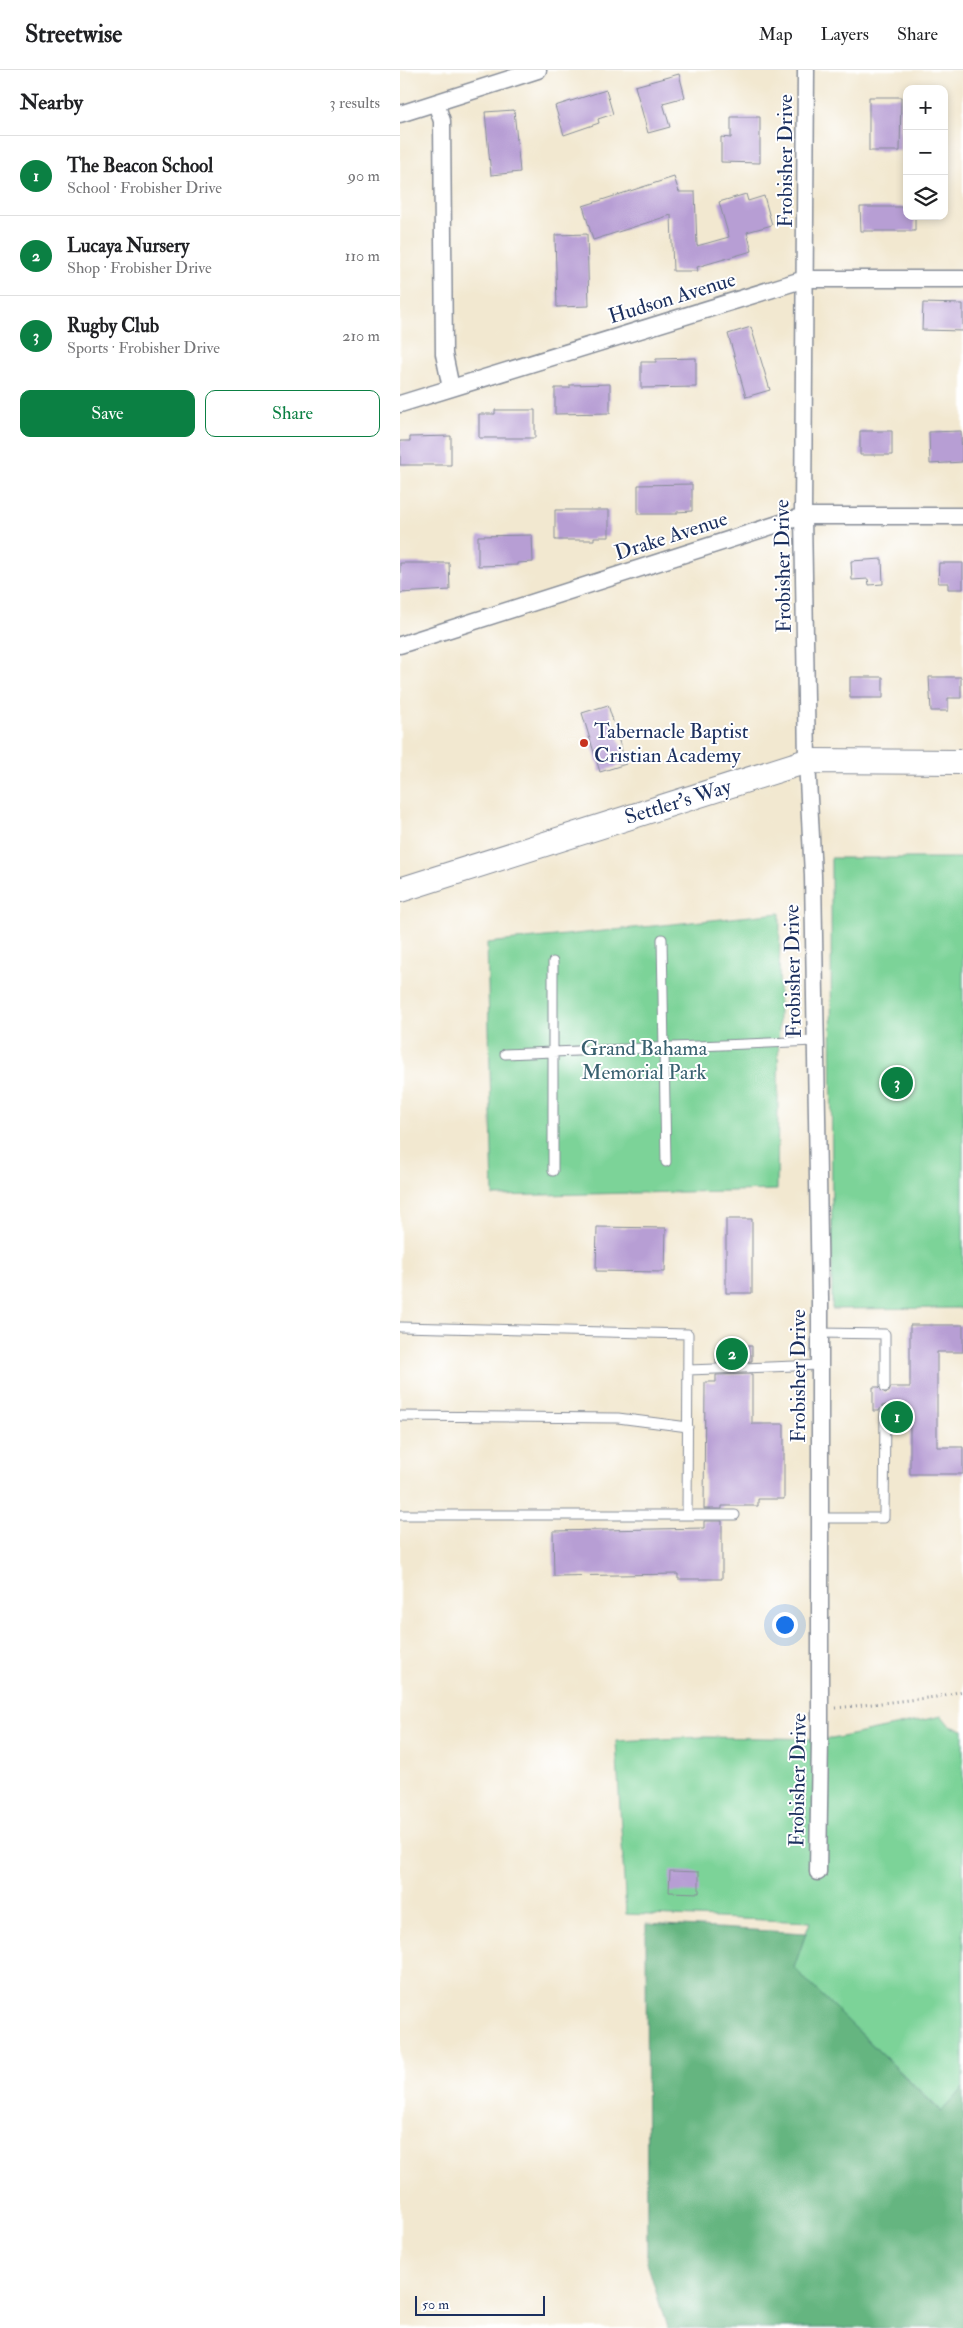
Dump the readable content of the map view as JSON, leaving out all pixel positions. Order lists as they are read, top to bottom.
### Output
{
  "streets": {
    "main road": ["Settler's Way"],
    "street": ["Frobisher Drive", "Hudson Avenue", "Drake Avenue"]
  },
  "crossings": [
    ["Frobisher Drive", "Hudson Avenue"],
    ["Frobisher Drive", "Drake Avenue"],
    ["Frobisher Drive", "Settler's Way"]
  ],
  "parks": ["Grand Bahama Memorial Park"],
  "places": ["Tabernacle Baptist Cristian Academy"],
  "scale_bar": "50 m",
  "page": {
    "header": "Streetwise",
    "nav": ["Map", "Layers", "Share"],
    "heading": ["Nearby", "3 results"],
    "map_buttons": ["+", "−"],
    "list": [
      {
        "mark": "1",
        "name": "The Beacon School",
        "note": "School · Frobisher Drive",
        "value": "90 m"
      },
      {
        "mark": "2",
        "name": "Lucaya Nursery",
        "note": "Shop · Frobisher Drive",
        "value": "110 m"
      },
      {
        "mark": "3",
        "name": "Rugby Club",
        "note": "Sports · Frobisher Drive",
        "value": "210 m"
      }
    ],
    "buttons": ["Save", "Share"],
    "pins": ["3", "2", "1"],
    "scale": "50 m"
  }
}
